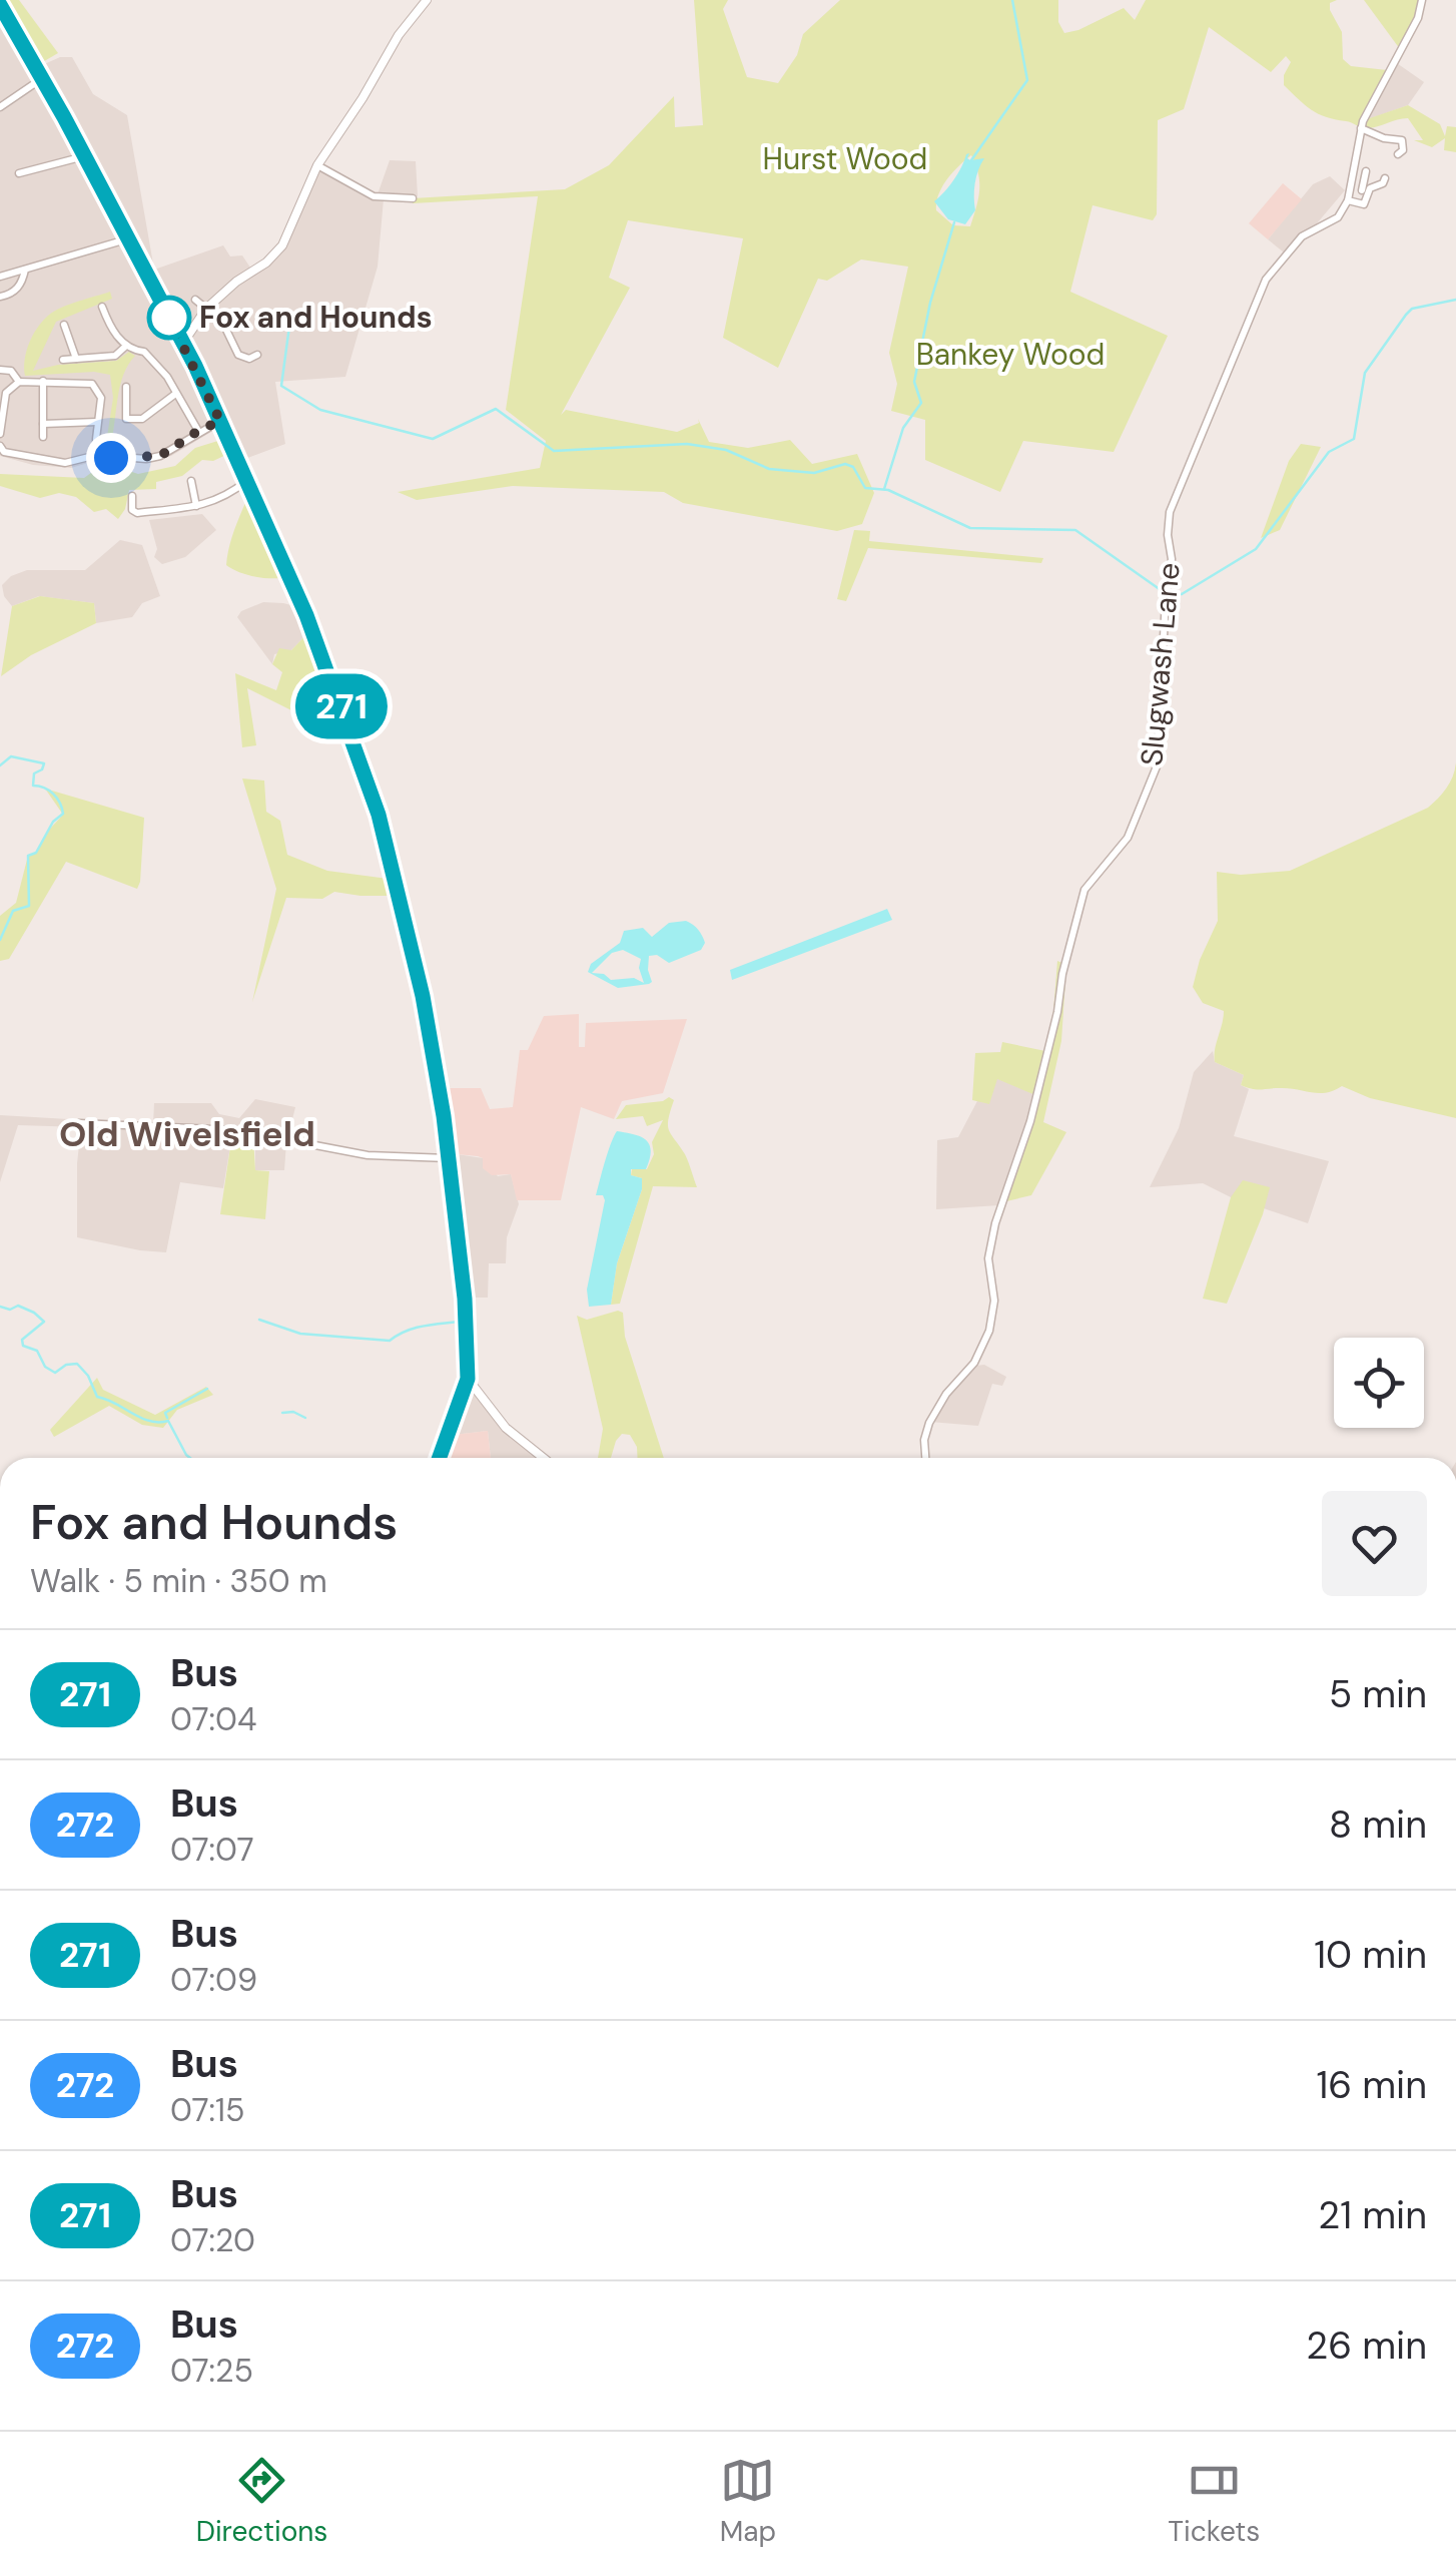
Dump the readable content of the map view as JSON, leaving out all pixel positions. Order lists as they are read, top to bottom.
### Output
{
  "streets": {
    "street": ["Slugwash Lane"]
  },
  "districts": ["Old Wivelsfield"],
  "parks": ["Hurst Wood", "Bankey Wood"],
  "places": ["Fox and Hounds"],
  "lines": ["bus line 271"],
  "page": {
    "on_map": "271",
    "heading": ["Fox and Hounds", "Walk · 5 min · 350 m"],
    "list": [
      {
        "mark": "271",
        "name": "Bus",
        "note": "07:04",
        "value": "5 min"
      },
      {
        "mark": "272",
        "name": "Bus",
        "note": "07:07",
        "value": "8 min"
      },
      {
        "mark": "271",
        "name": "Bus",
        "note": "07:09",
        "value": "10 min"
      },
      {
        "mark": "272",
        "name": "Bus",
        "note": "07:15",
        "value": "16 min"
      },
      {
        "mark": "271",
        "name": "Bus",
        "note": "07:20",
        "value": "21 min"
      },
      {
        "mark": "272",
        "name": "Bus",
        "note": "07:25",
        "value": "26 min"
      }
    ],
    "tabs": ["Directions", "Map", "Tickets"]
  }
}
